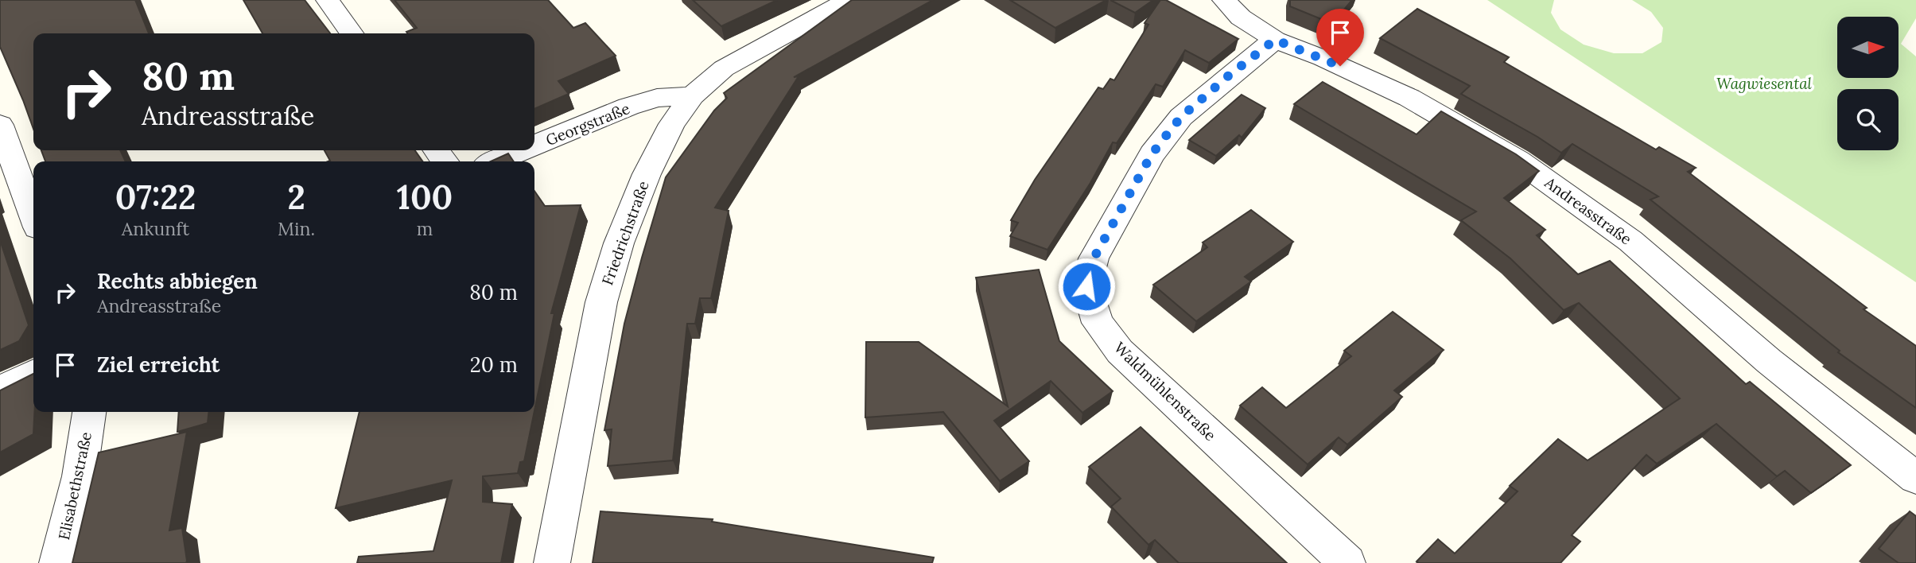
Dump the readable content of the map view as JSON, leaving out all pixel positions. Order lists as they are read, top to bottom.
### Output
{
  "streets": {
    "street": [
      "Georgstraße",
      "Andreasstraße",
      "Friedrichstraße",
      "Waldmühlenstraße",
      "Elisabethstraße"
    ]
  },
  "crossings": [
    ["Georgstraße", "Friedrichstraße"],
    ["Andreasstraße", "Waldmühlenstraße"]
  ],
  "parks": ["Wagwiesental"],
  "north": "right",
  "page": {
    "turn": ["80 m", "Andreasstraße"],
    "eta": [
      "07:22",
      "Ankunft",
      "2",
      "Min.",
      "100",
      "m"
    ],
    "list": [
      {
        "name": "Rechts abbiegen",
        "note": "Andreasstraße",
        "value": "80 m"
      },
      {
        "name": "Ziel erreicht",
        "value": "20 m"
      }
    ]
  }
}
